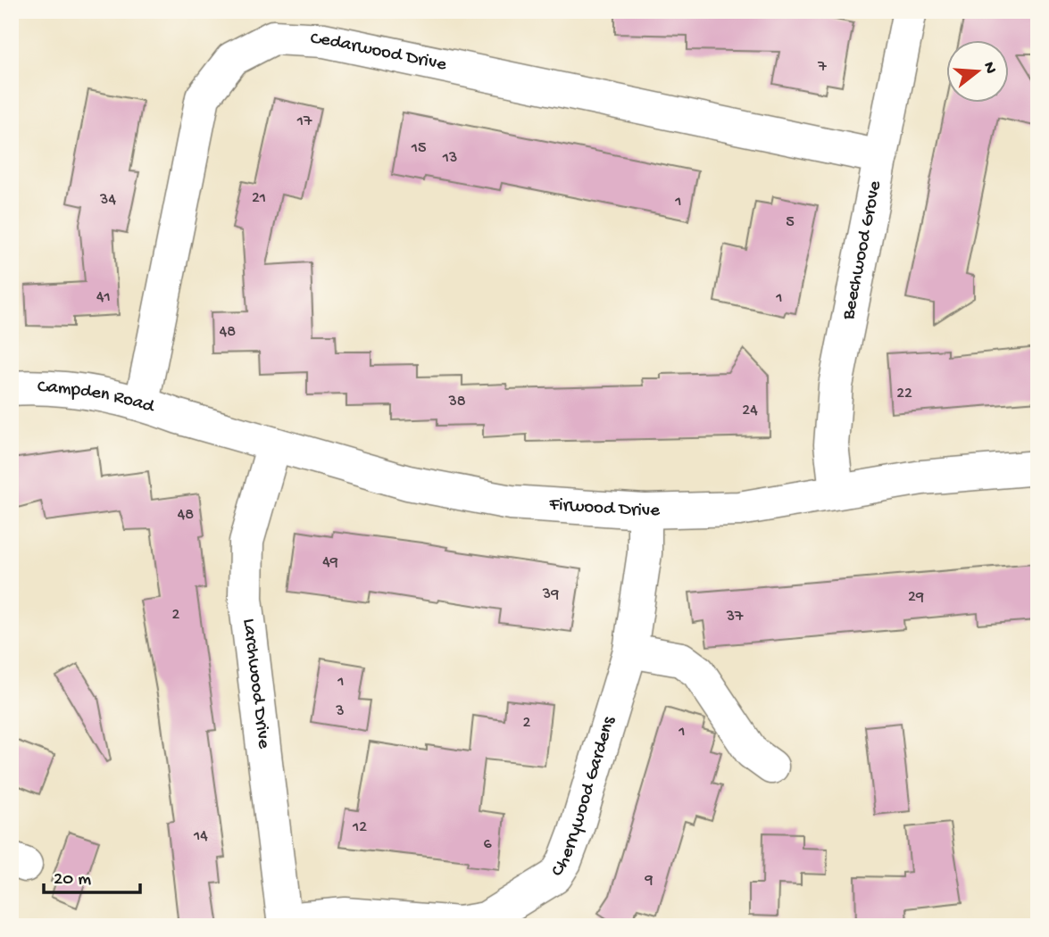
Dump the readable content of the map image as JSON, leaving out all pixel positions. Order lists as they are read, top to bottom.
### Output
{
  "streets": {
    "street": [
      "Cedarwood Drive",
      "Beechwood Grove",
      "Campden Road",
      "Firwood Drive",
      "Larchwood Drive",
      "Cherrywood Gardens"
    ]
  },
  "crossings": [
    ["Cedarwood Drive", "Beechwood Grove"],
    ["Cedarwood Drive", "Campden Road"],
    ["Beechwood Grove", "Firwood Drive"],
    ["Campden Road", "Firwood Drive"],
    ["Firwood Drive", "Larchwood Drive"],
    ["Firwood Drive", "Cherrywood Gardens"],
    ["Larchwood Drive", "Cherrywood Gardens"]
  ],
  "house_numbers": [
    "7",
    "17",
    "15",
    "13",
    "21",
    "34",
    "1",
    "5",
    "41",
    "1",
    "48",
    "22",
    "38",
    "24",
    "48",
    "49",
    "39",
    "29",
    "2",
    "37",
    "1",
    "3",
    "2",
    "1",
    "12",
    "14",
    "6",
    "9"
  ],
  "scale_bar": "20 m",
  "north": "right"
}
